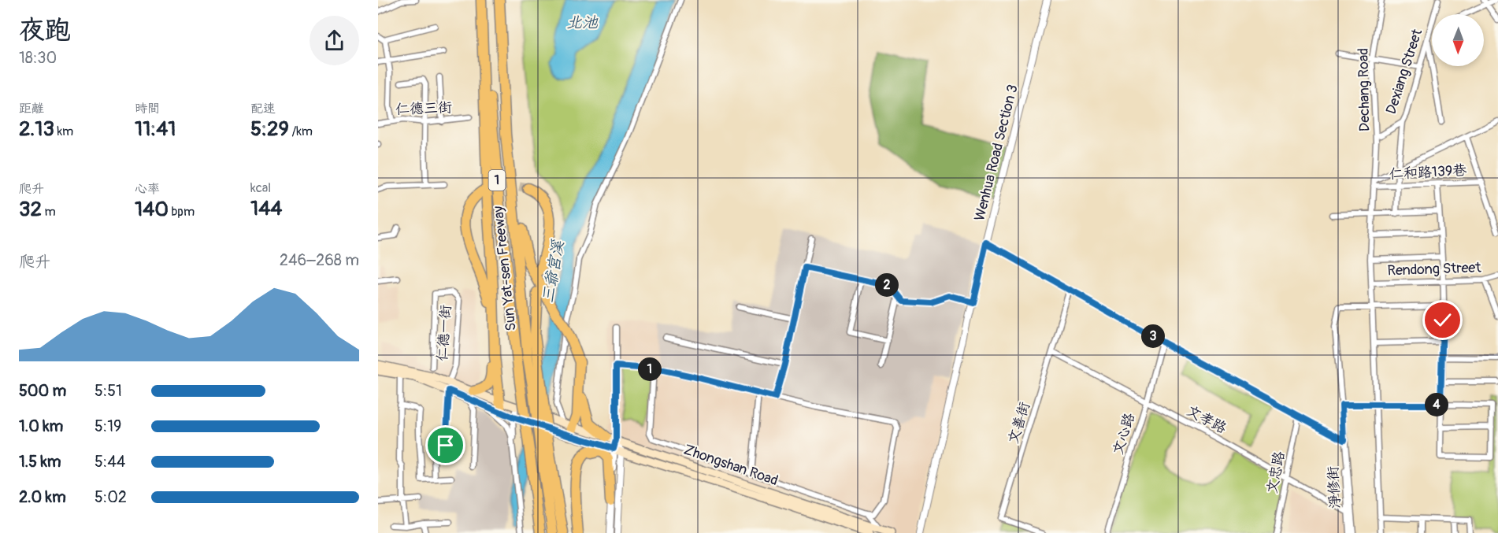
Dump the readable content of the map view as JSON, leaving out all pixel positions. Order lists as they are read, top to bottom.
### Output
{
  "streets": {
    "highway": ["1", "Sun Yat-sen Freeway"],
    "main road": ["Zhongshan Road"],
    "street": [
      "Dexiang Street",
      "Dechang Road",
      "仁德三街",
      "Wenhua Road Section 3",
      "仁和路139巷",
      "Rendong Street",
      "仁德一街",
      "文孝路",
      "文善街",
      "文心路",
      "文忠路",
      "淨修街"
    ]
  },
  "crossings": [
    ["Dexiang Street", "Dechang Road"],
    ["Dechang Road", "仁和路139巷"],
    ["Dechang Road", "Rendong Street"],
    ["文孝路", "文善街"],
    ["文孝路", "文心路"],
    ["文孝路", "文忠路"],
    ["文孝路", "淨修街"]
  ],
  "water": ["北池", "三爺宮溪"],
  "north": "bottom",
  "page": {
    "heading": ["夜跑", "18:30"],
    "stats": [
      ["距離", "2.13 km"],
      ["時間", "11:41"],
      ["配速", "5:29 /km"],
      ["爬升", "32 m"],
      ["心率", "140 bpm"],
      ["kcal", "144"]
    ],
    "chart": ["爬升", "246–268 m"],
    "pins": [
      "2",
      "3",
      "1",
      "4"
    ],
    "list": [
      {
        "name": "500 m",
        "note": "5:51"
      },
      {
        "name": "1.0 km",
        "note": "5:19"
      },
      {
        "name": "1.5 km",
        "note": "5:44"
      },
      {
        "name": "2.0 km",
        "note": "5:02"
      }
    ]
  }
}
